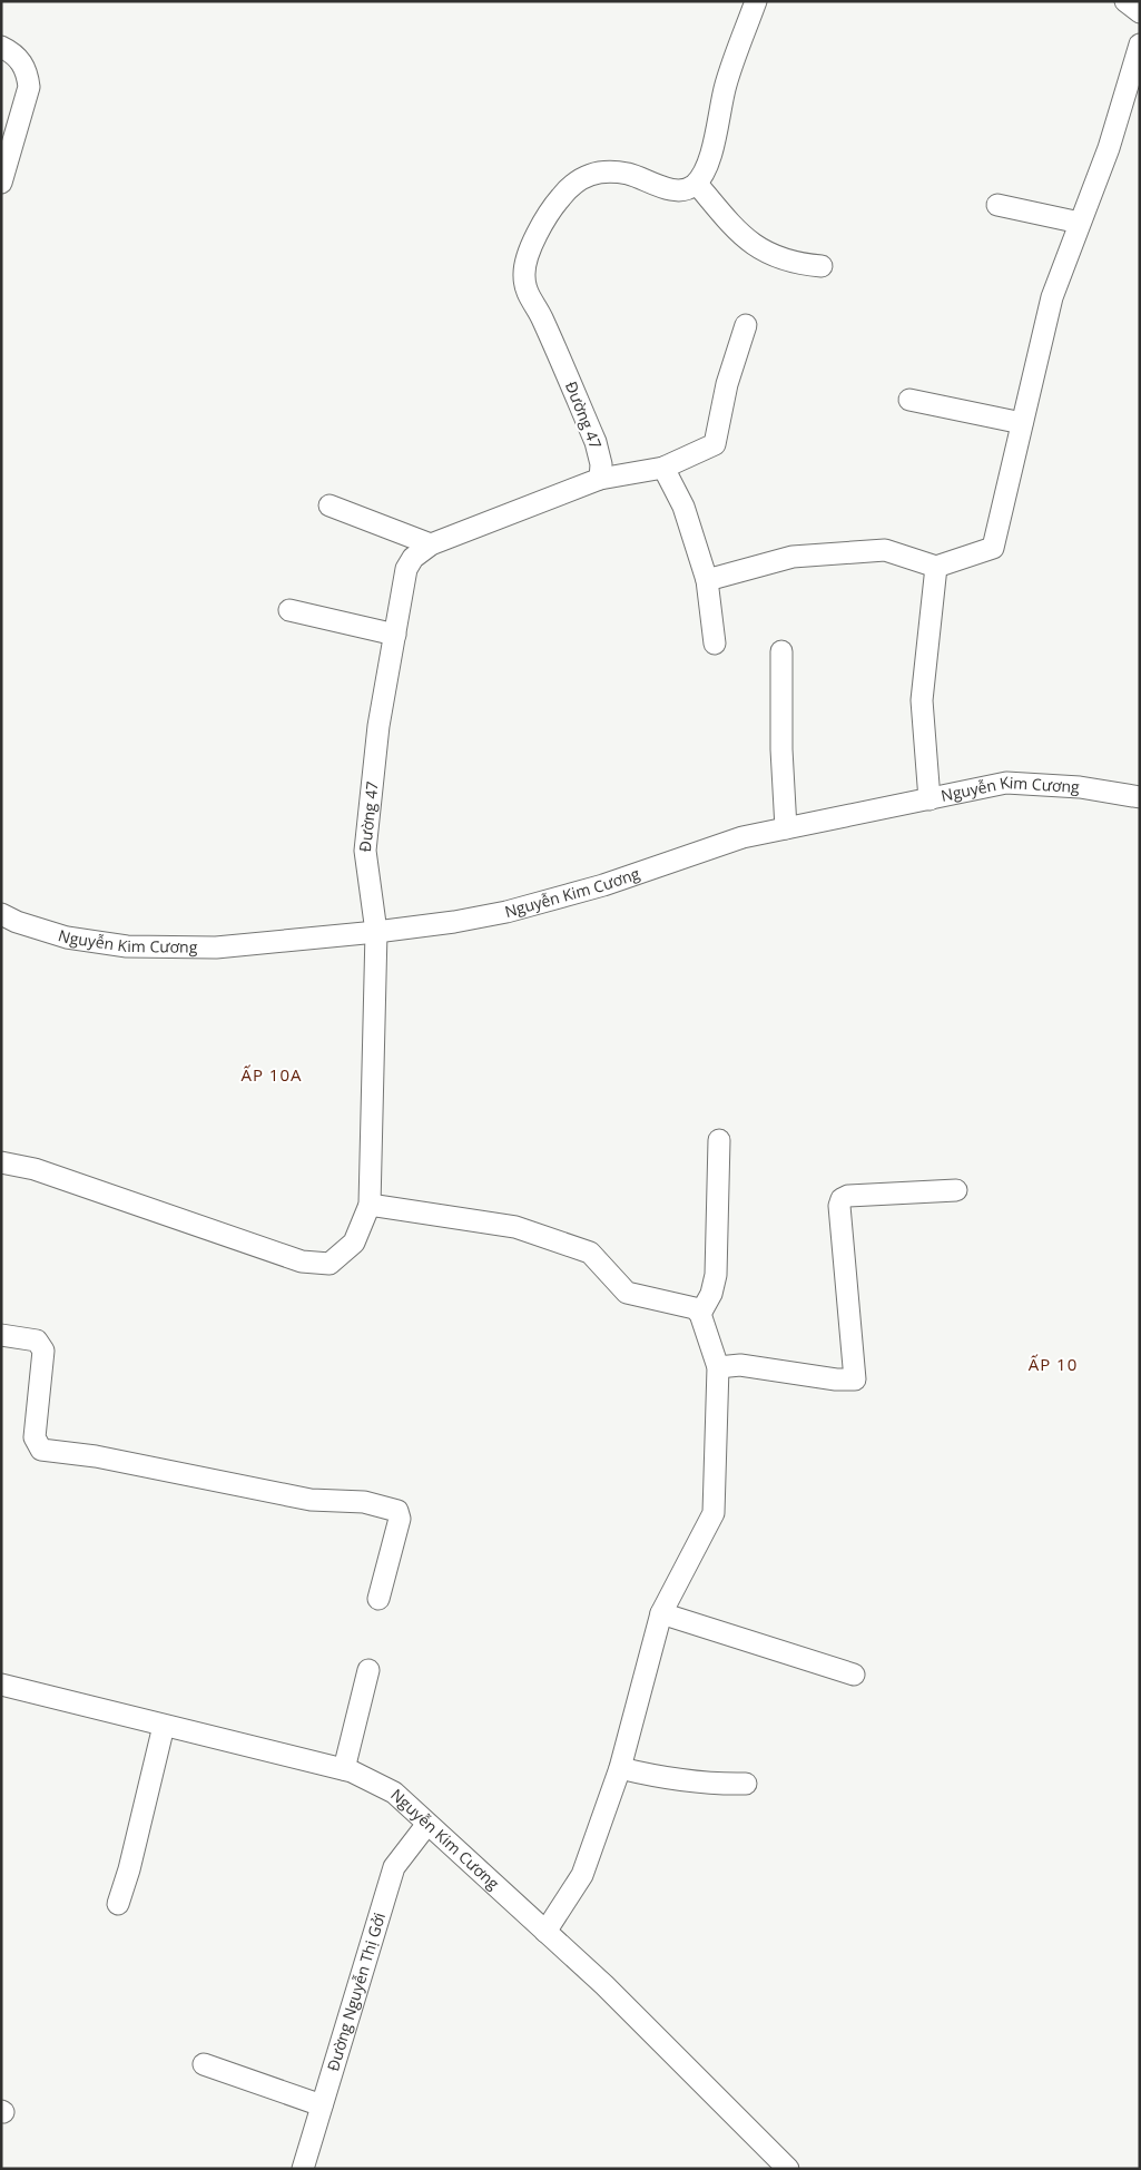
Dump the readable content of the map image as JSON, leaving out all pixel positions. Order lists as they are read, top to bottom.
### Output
{
  "streets": {
    "street": ["Đường 47", "Nguyễn Kim Cương", "Đường Nguyễn Thị Gởi"]
  },
  "crossings": [
    ["Đường 47", "Nguyễn Kim Cương"],
    ["Nguyễn Kim Cương", "Đường Nguyễn Thị Gởi"]
  ],
  "districts": ["ẤP 10A", "ẤP 10"]
}
